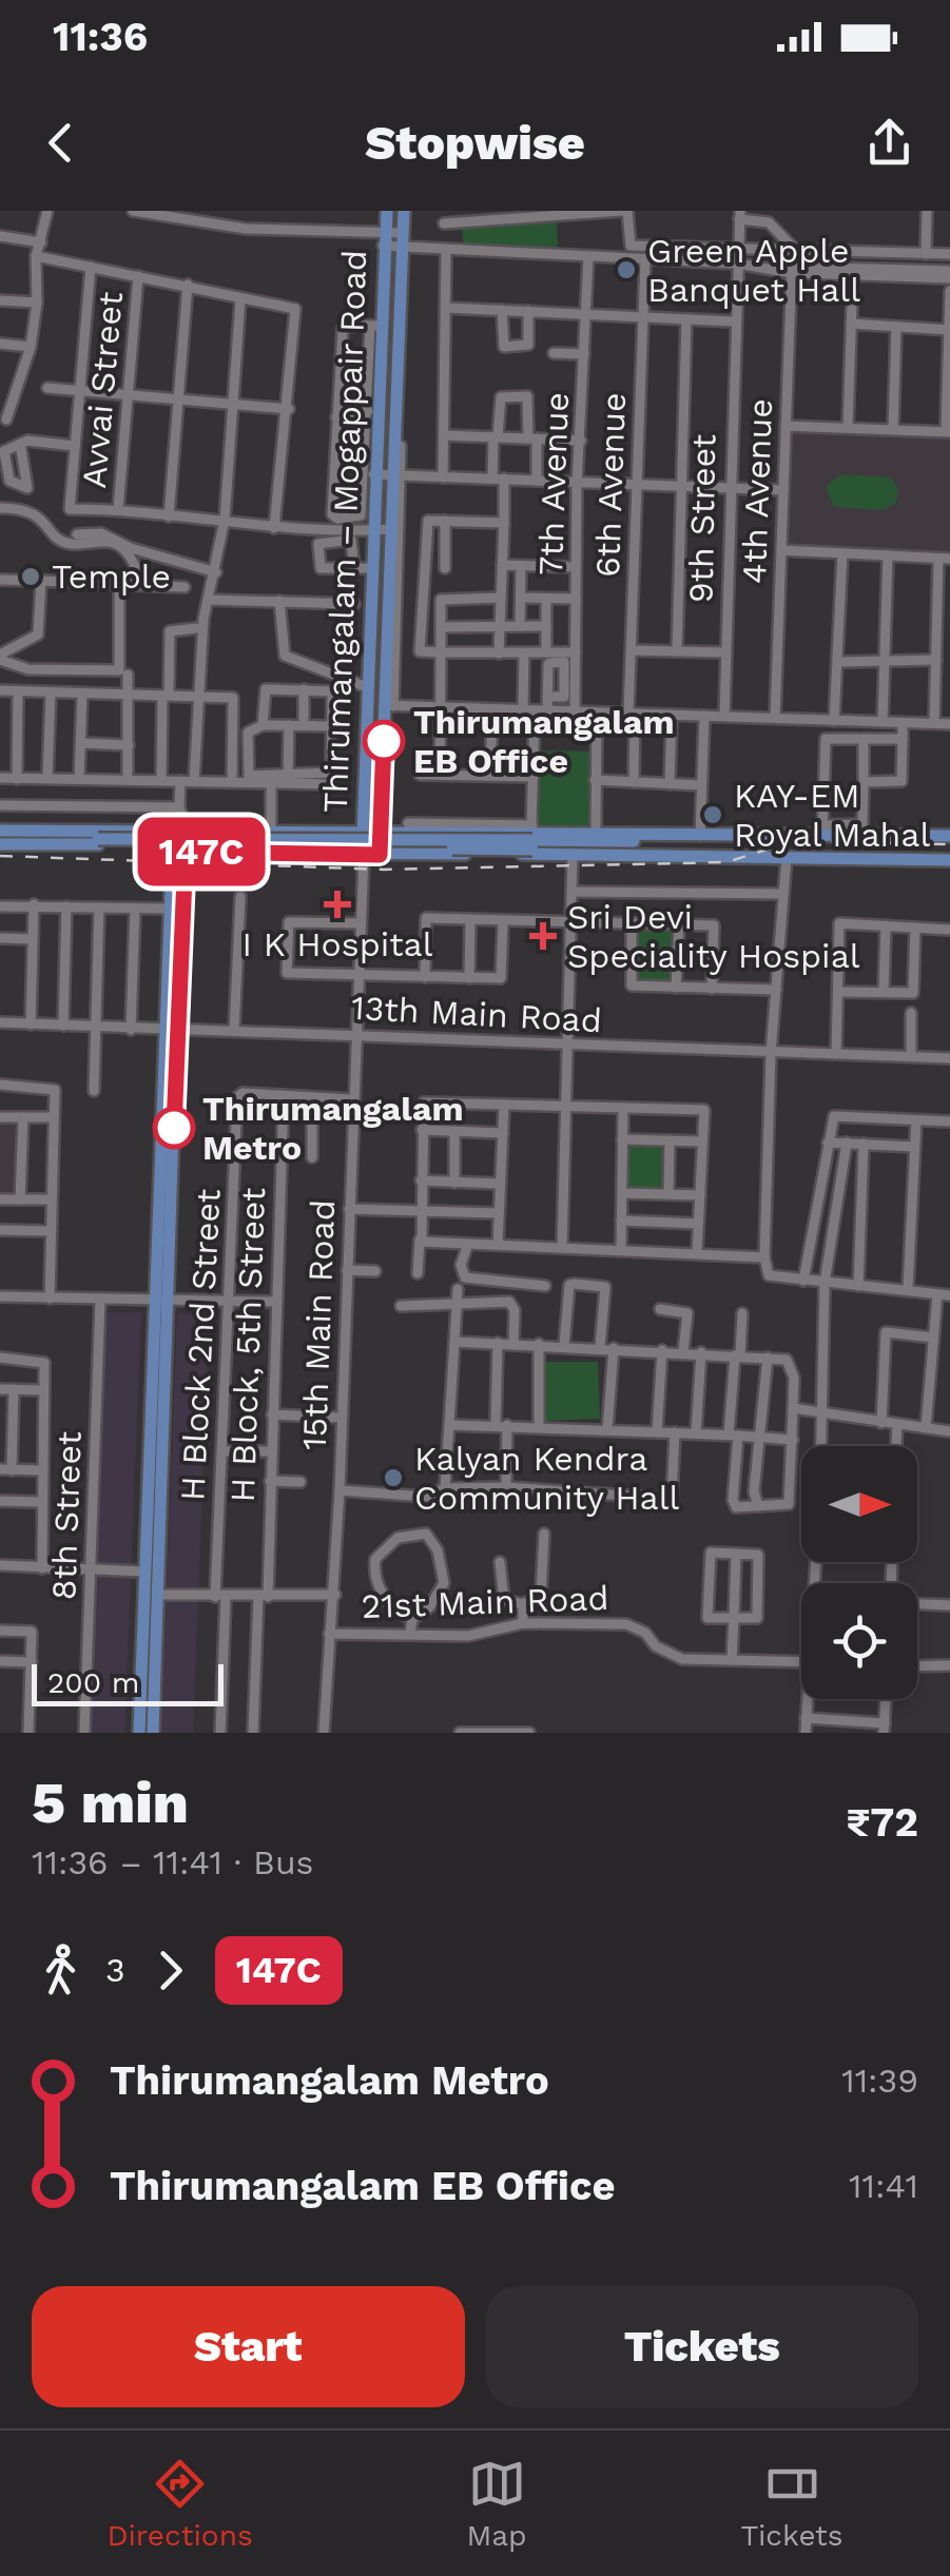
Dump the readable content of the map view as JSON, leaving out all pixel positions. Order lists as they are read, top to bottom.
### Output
{
  "streets": {
    "main road": ["Thirumangalam – Mogappair Road"],
    "street": [
      "Avvai Street",
      "7th Avenue",
      "6th Avenue",
      "4th Avenue",
      "9th Street",
      "13th Main Road",
      "15th Main Road",
      "H Block 2nd Street",
      "H Block, 5th Street",
      "8th Street",
      "21st Main Road"
    ]
  },
  "crossings": [
    ["Thirumangalam – Mogappair Road", "15th Main Road"],
    ["13th Main Road", "15th Main Road"],
    ["15th Main Road", "21st Main Road"],
    ["H Block 2nd Street", "H Block, 5th Street"]
  ],
  "places": {
    "other": [
      "Green Apple Banquet Hall",
      "Temple",
      "Thirumangalam EB Office",
      "KAY-EM Royal Mahal",
      "Thirumangalam Metro",
      "Kalyan Kendra Community Hall"
    ],
    "health": ["I K Hospital", "Sri Devi Speciality Hospial"]
  },
  "lines": ["bus line 147C"],
  "scale_bar": "200 m",
  "north": "right",
  "page": {
    "status": "11:36",
    "header": "Stopwise",
    "on_map": "147C",
    "scale": "200 m",
    "heading": ["5 min", "11:36 – 11:41 · Bus", "₹72"],
    "legs": ["3", "147C"],
    "list": [
      {
        "name": "Thirumangalam Metro",
        "value": "11:39"
      },
      {
        "name": "Thirumangalam EB Office",
        "value": "11:41"
      }
    ],
    "buttons": ["Start", "Tickets"],
    "tabs": ["Directions", "Map", "Tickets"]
  }
}
